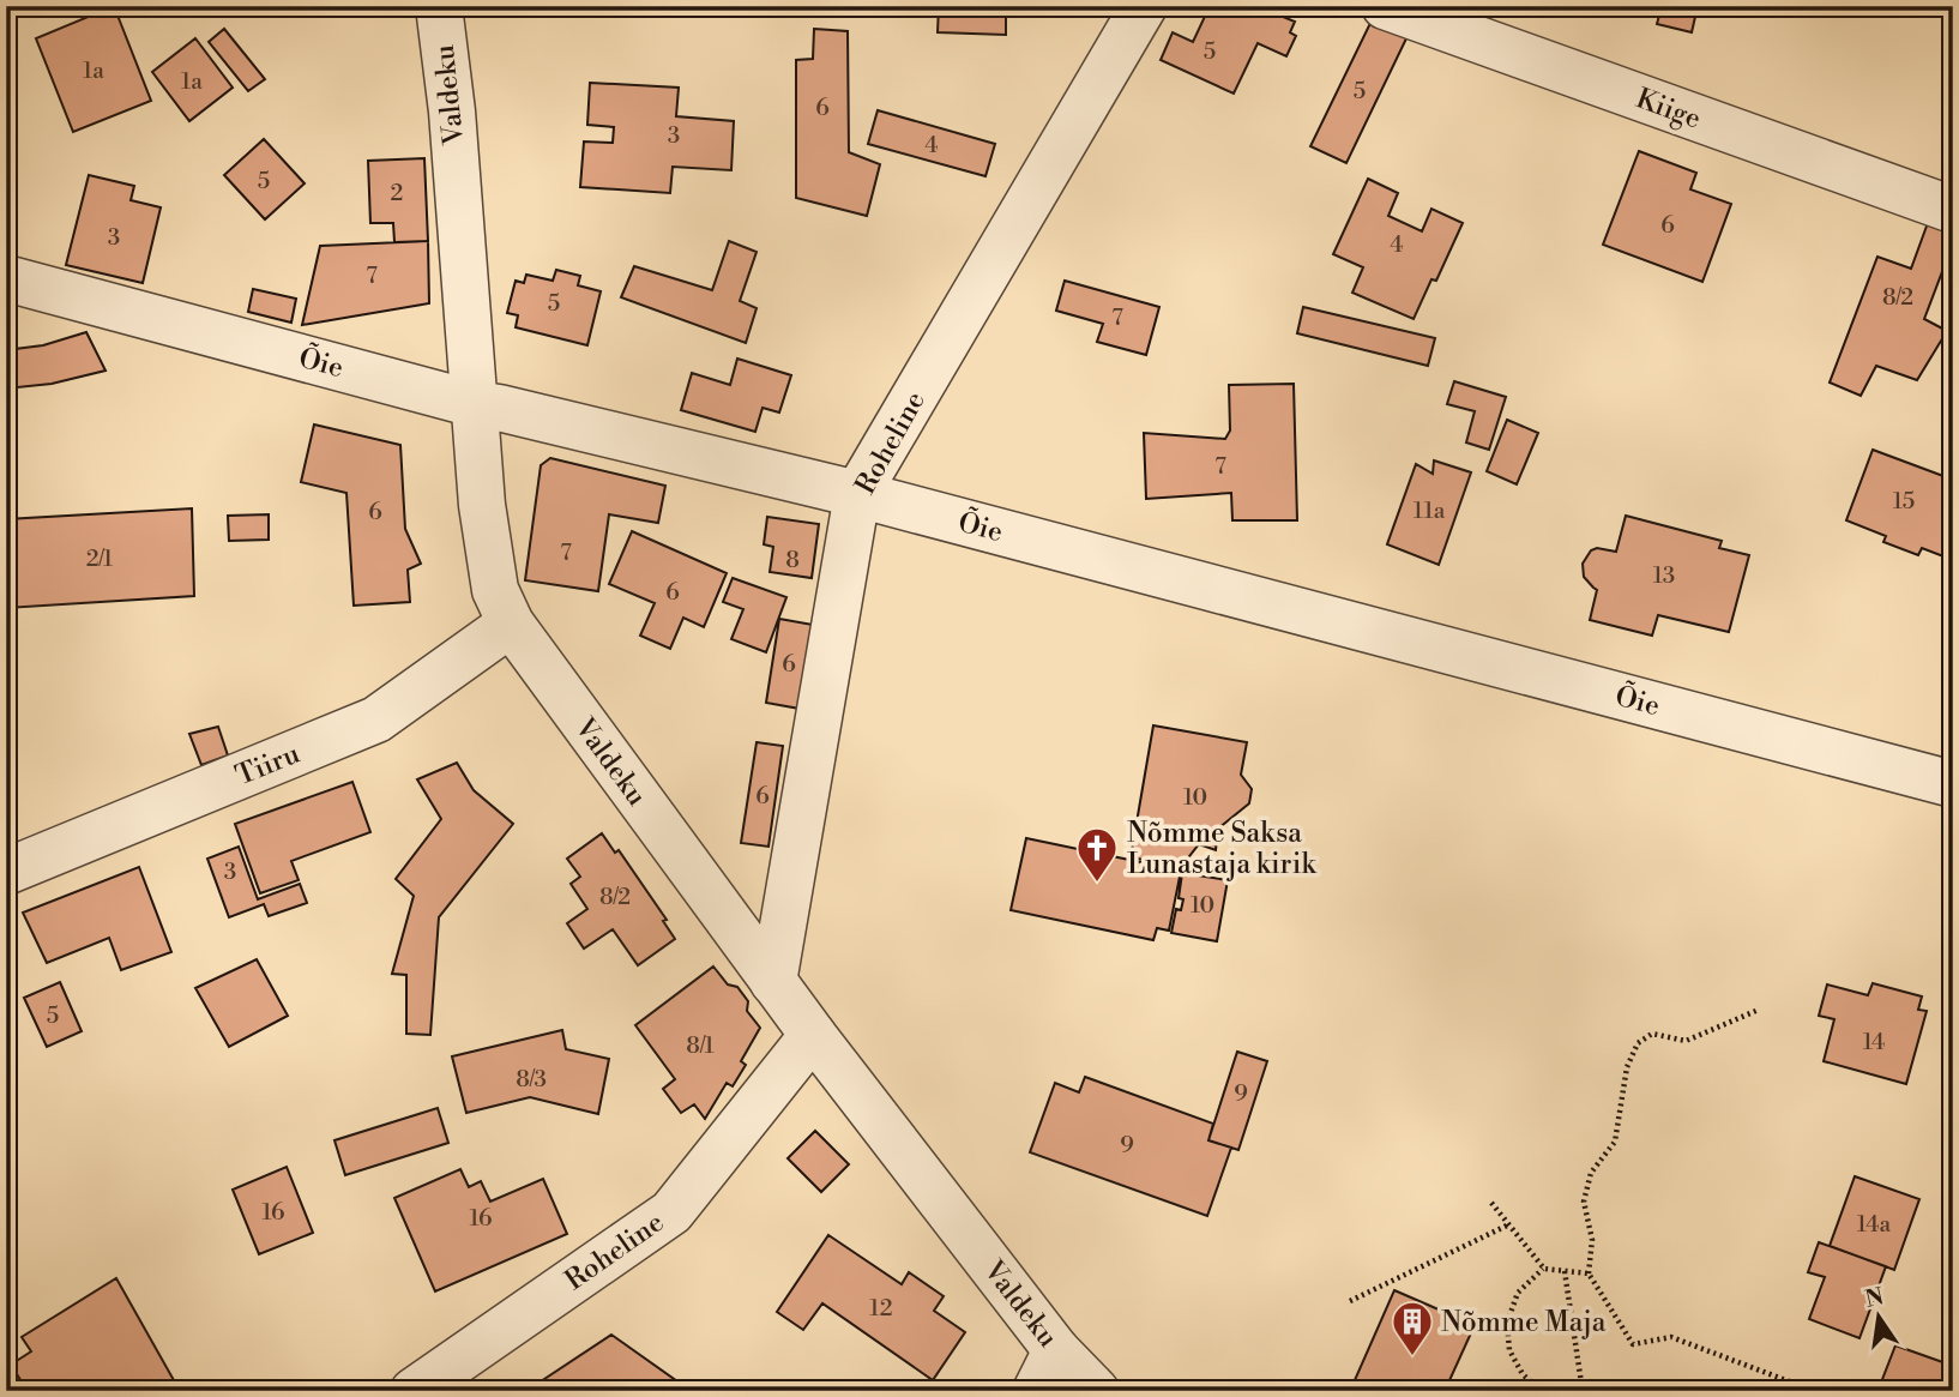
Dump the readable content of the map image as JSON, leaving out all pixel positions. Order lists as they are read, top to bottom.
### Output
{
  "streets": {
    "street": [
      "Valdeku",
      "Kiige",
      "Õie",
      "Roheline",
      "Tiiru"
    ]
  },
  "crossings": [
    ["Valdeku", "Õie"],
    ["Valdeku", "Roheline"],
    ["Valdeku", "Tiiru"],
    ["Õie", "Roheline"]
  ],
  "places": {
    "church": ["Nõmme Saksa Lunastaja kirik"],
    "building": ["Nõmme Maja"]
  },
  "house_numbers": [
    "5",
    "1a",
    "1a",
    "5",
    "6",
    "3",
    "4",
    "5",
    "2",
    "6",
    "3",
    "4",
    "7",
    "8/2",
    "5",
    "7",
    "7",
    "15",
    "11a",
    "6",
    "7",
    "2/1",
    "8",
    "13",
    "6",
    "6",
    "6",
    "10",
    "3",
    "8/2",
    "10",
    "5",
    "14",
    "8/1",
    "8/3",
    "9",
    "9",
    "16",
    "16",
    "14a",
    "12"
  ],
  "north": "top"
}
